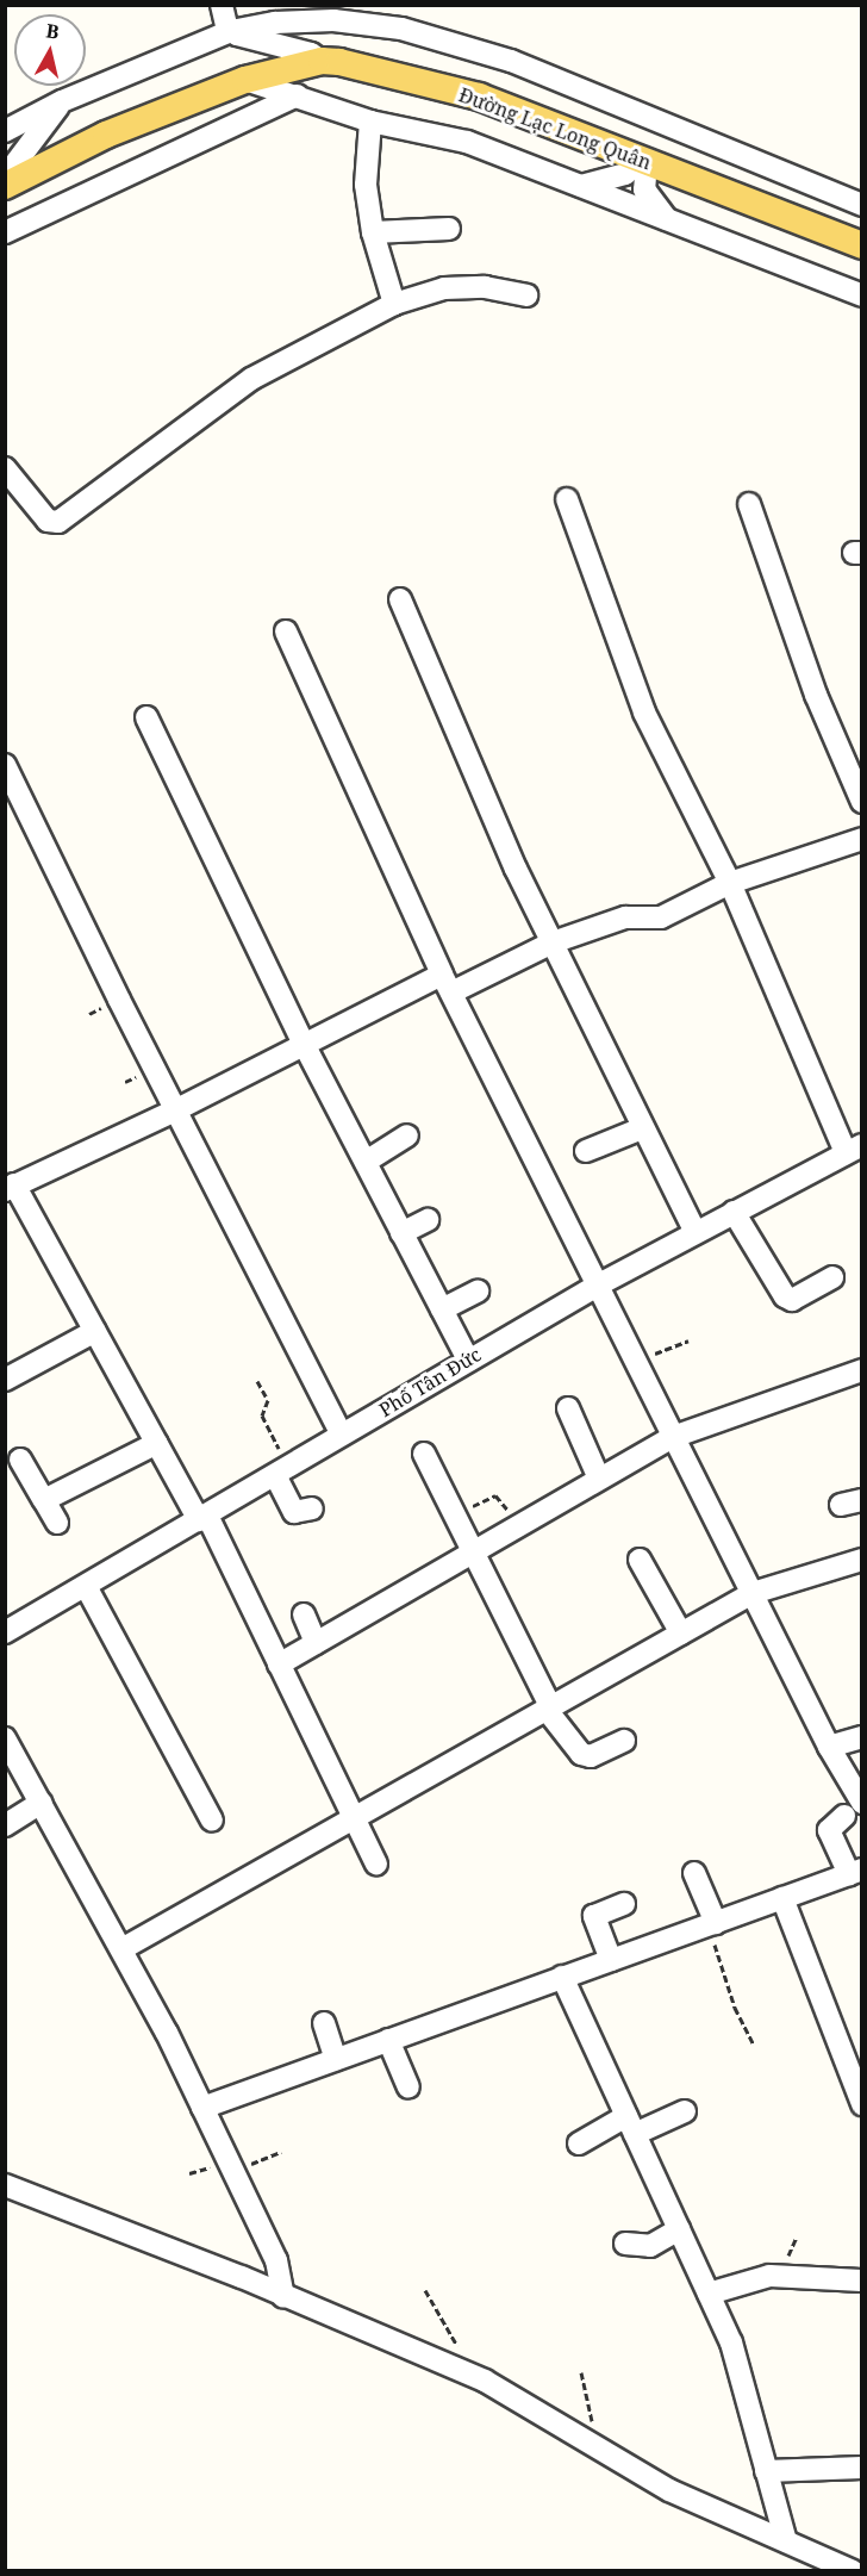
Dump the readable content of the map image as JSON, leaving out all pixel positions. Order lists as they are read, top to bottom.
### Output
{
  "streets": {
    "main road": ["Đường Lạc Long Quân"],
    "street": ["Phố Tân Đức"]
  },
  "north": "top"
}
